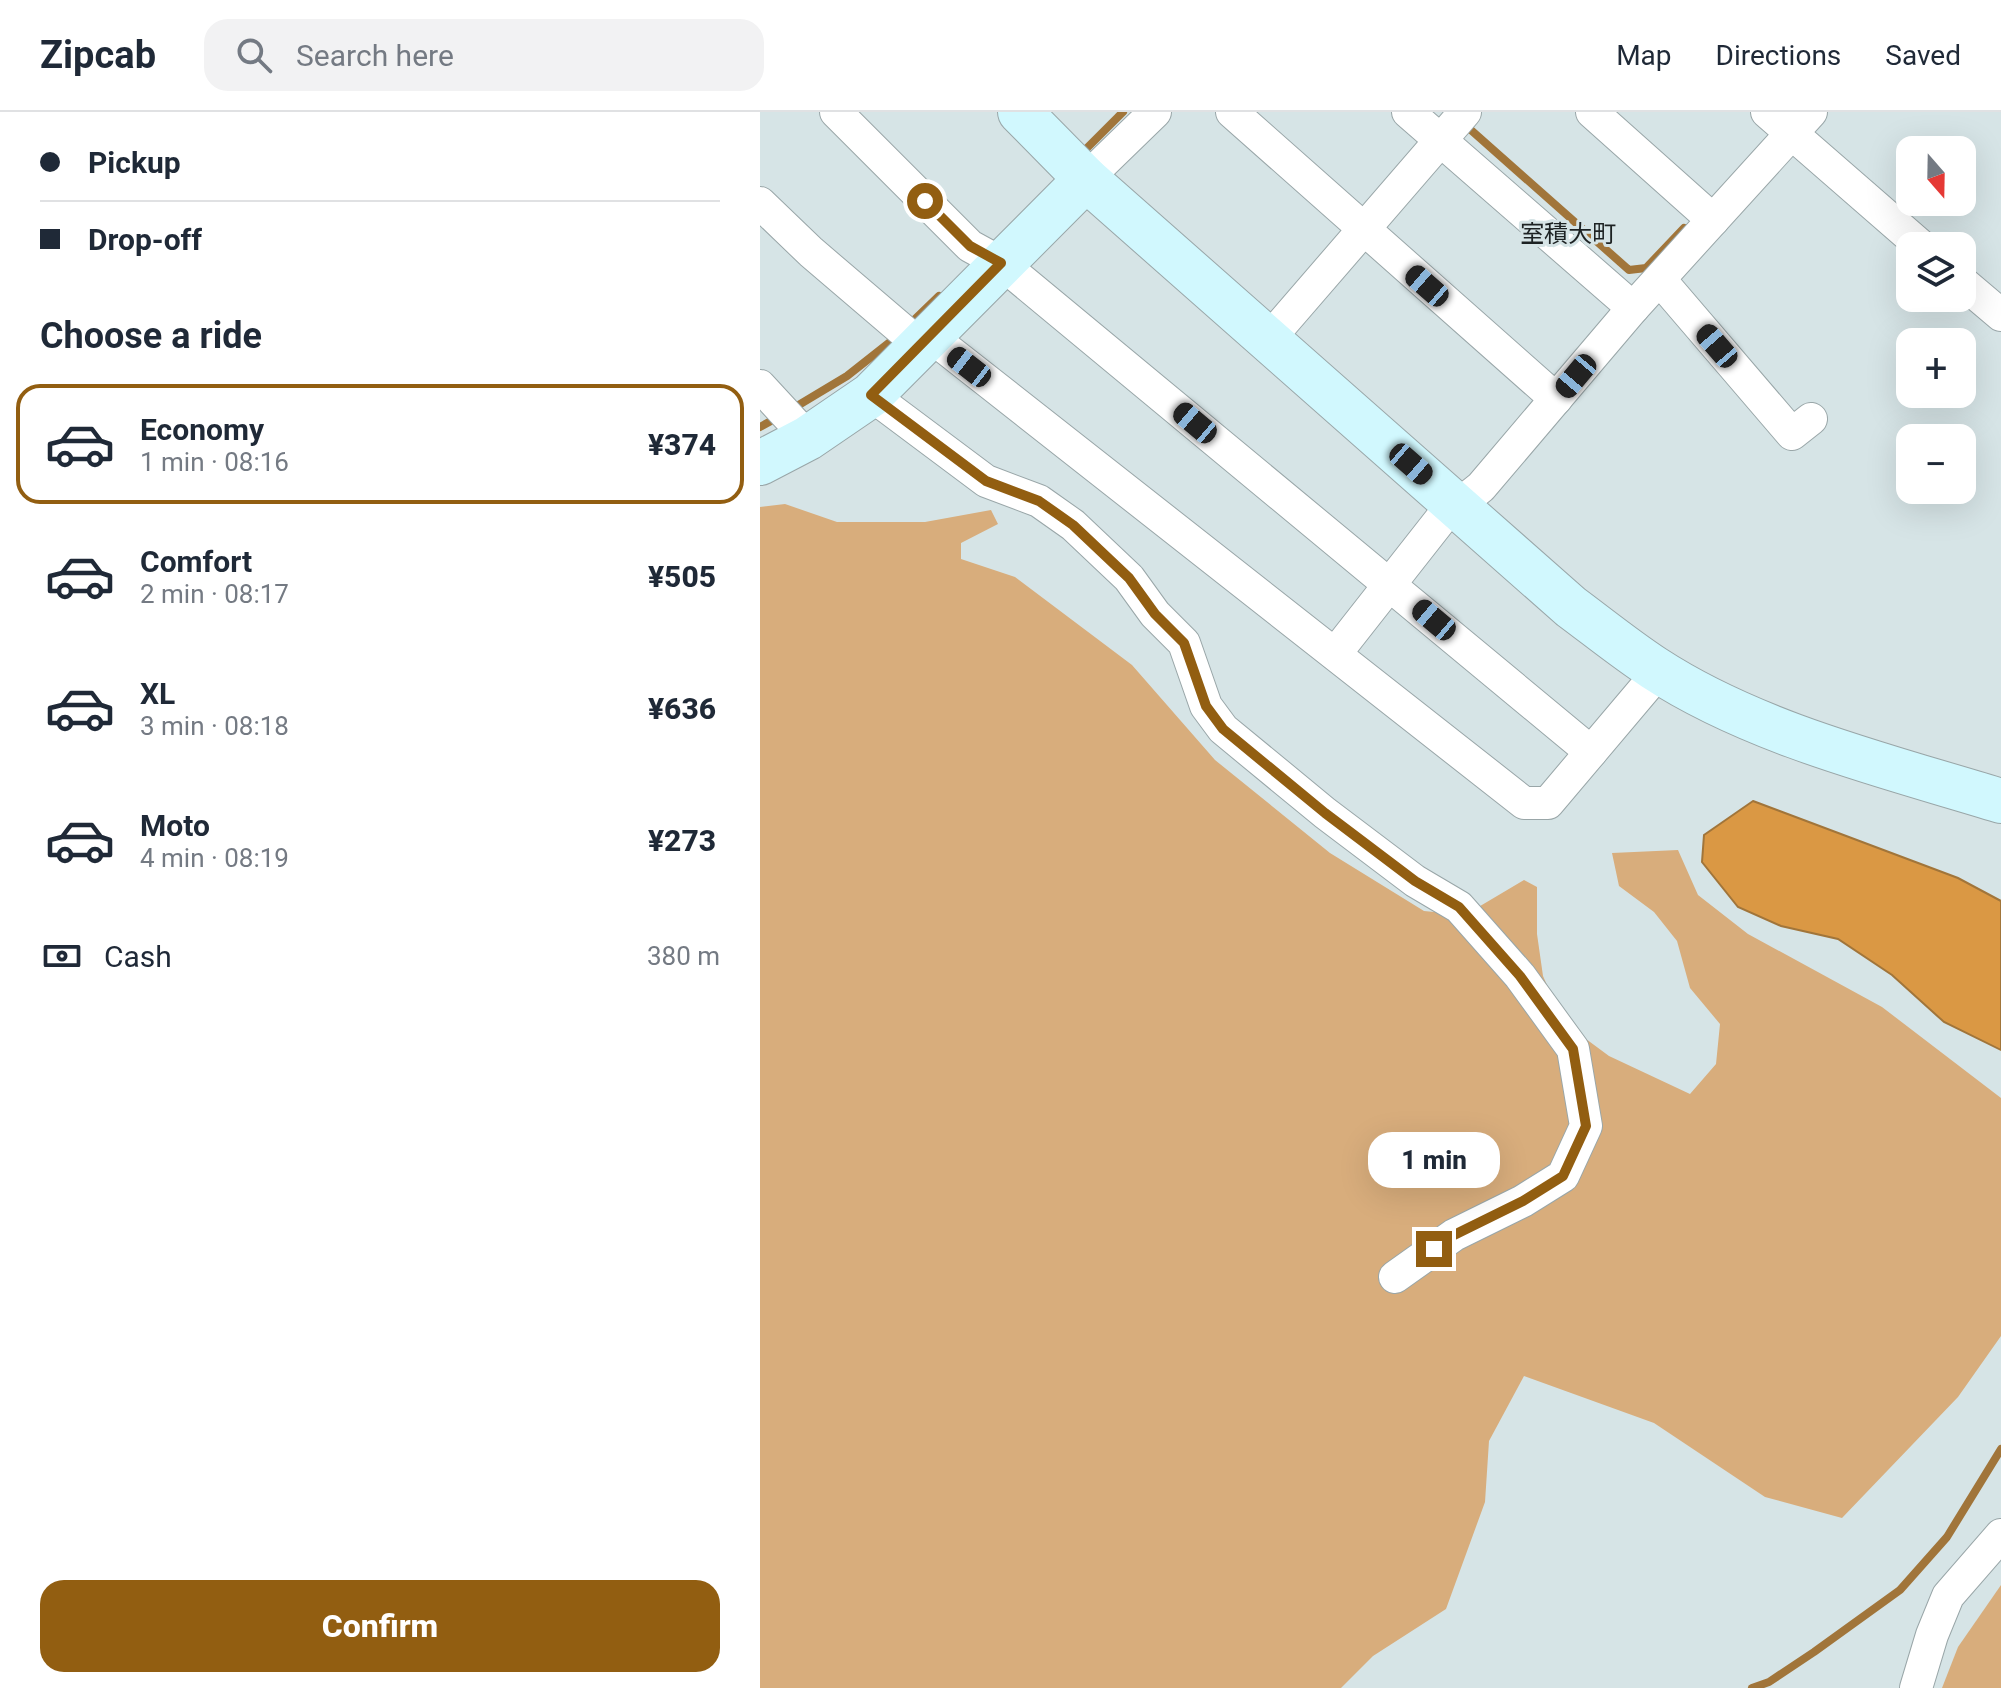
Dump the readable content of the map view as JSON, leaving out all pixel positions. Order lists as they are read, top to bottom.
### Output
{
  "districts": ["室積大町"],
  "north": "bottom",
  "page": {
    "header": "Zipcab",
    "search": "Search here",
    "nav": ["Map", "Directions", "Saved"],
    "banner": ["Pickup", "Drop-off"],
    "map_buttons": ["+", "−"],
    "heading": "Choose a ride",
    "list": [
      {
        "name": "Economy",
        "note": "1 min · 08:16",
        "value": "¥374"
      },
      {
        "name": "Comfort",
        "note": "2 min · 08:17",
        "value": "¥505"
      },
      {
        "name": "XL",
        "note": "3 min · 08:18",
        "value": "¥636"
      },
      {
        "name": "Moto",
        "note": "4 min · 08:19",
        "value": "¥273"
      }
    ],
    "pay": ["Cash", "380 m"],
    "bubble": "1 min",
    "buttons": "Confirm"
  }
}
